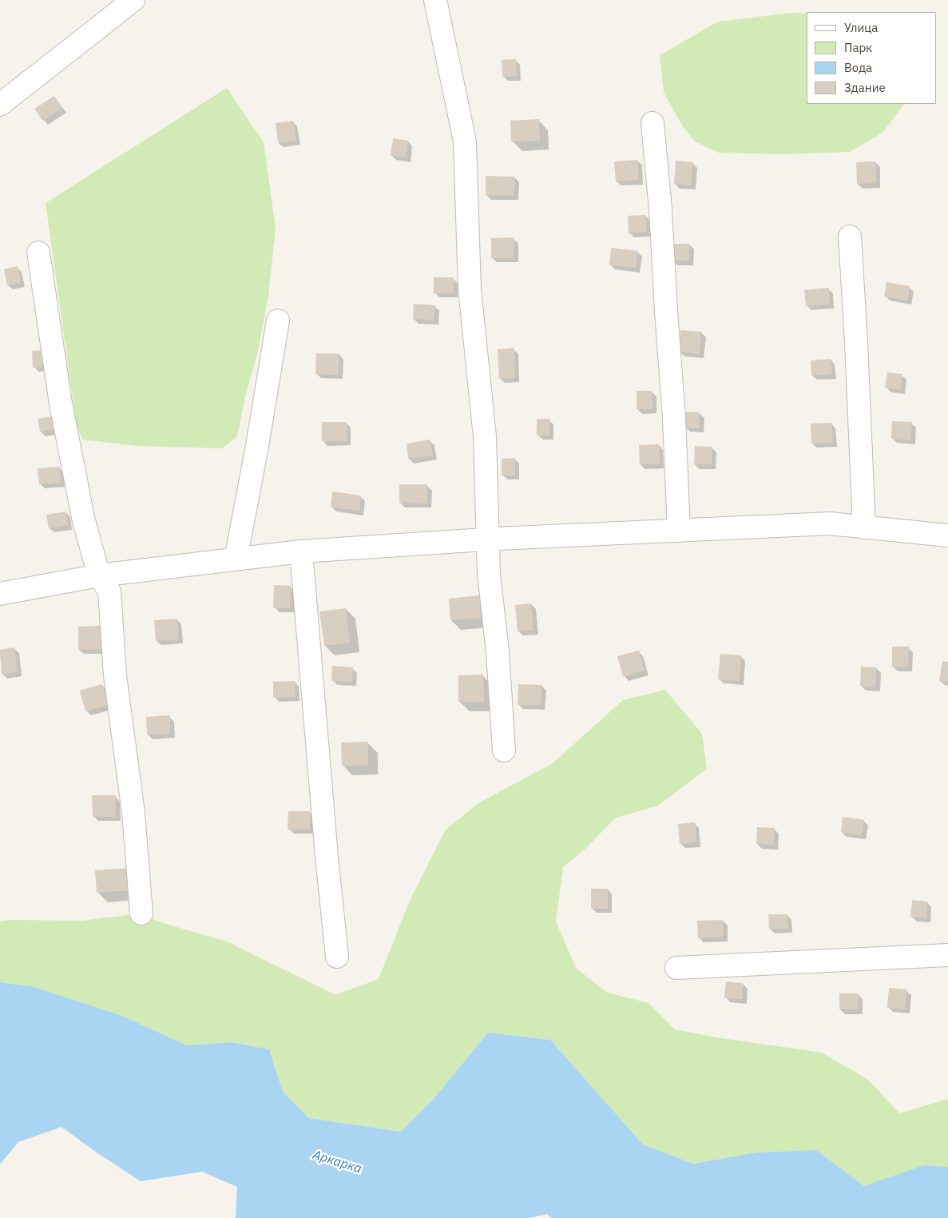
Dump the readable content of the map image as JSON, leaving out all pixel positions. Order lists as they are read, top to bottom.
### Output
{
  "water": ["Аркарка"],
  "legend": [
    "Улица",
    "Парк",
    "Вода",
    "Здание"
  ]
}
